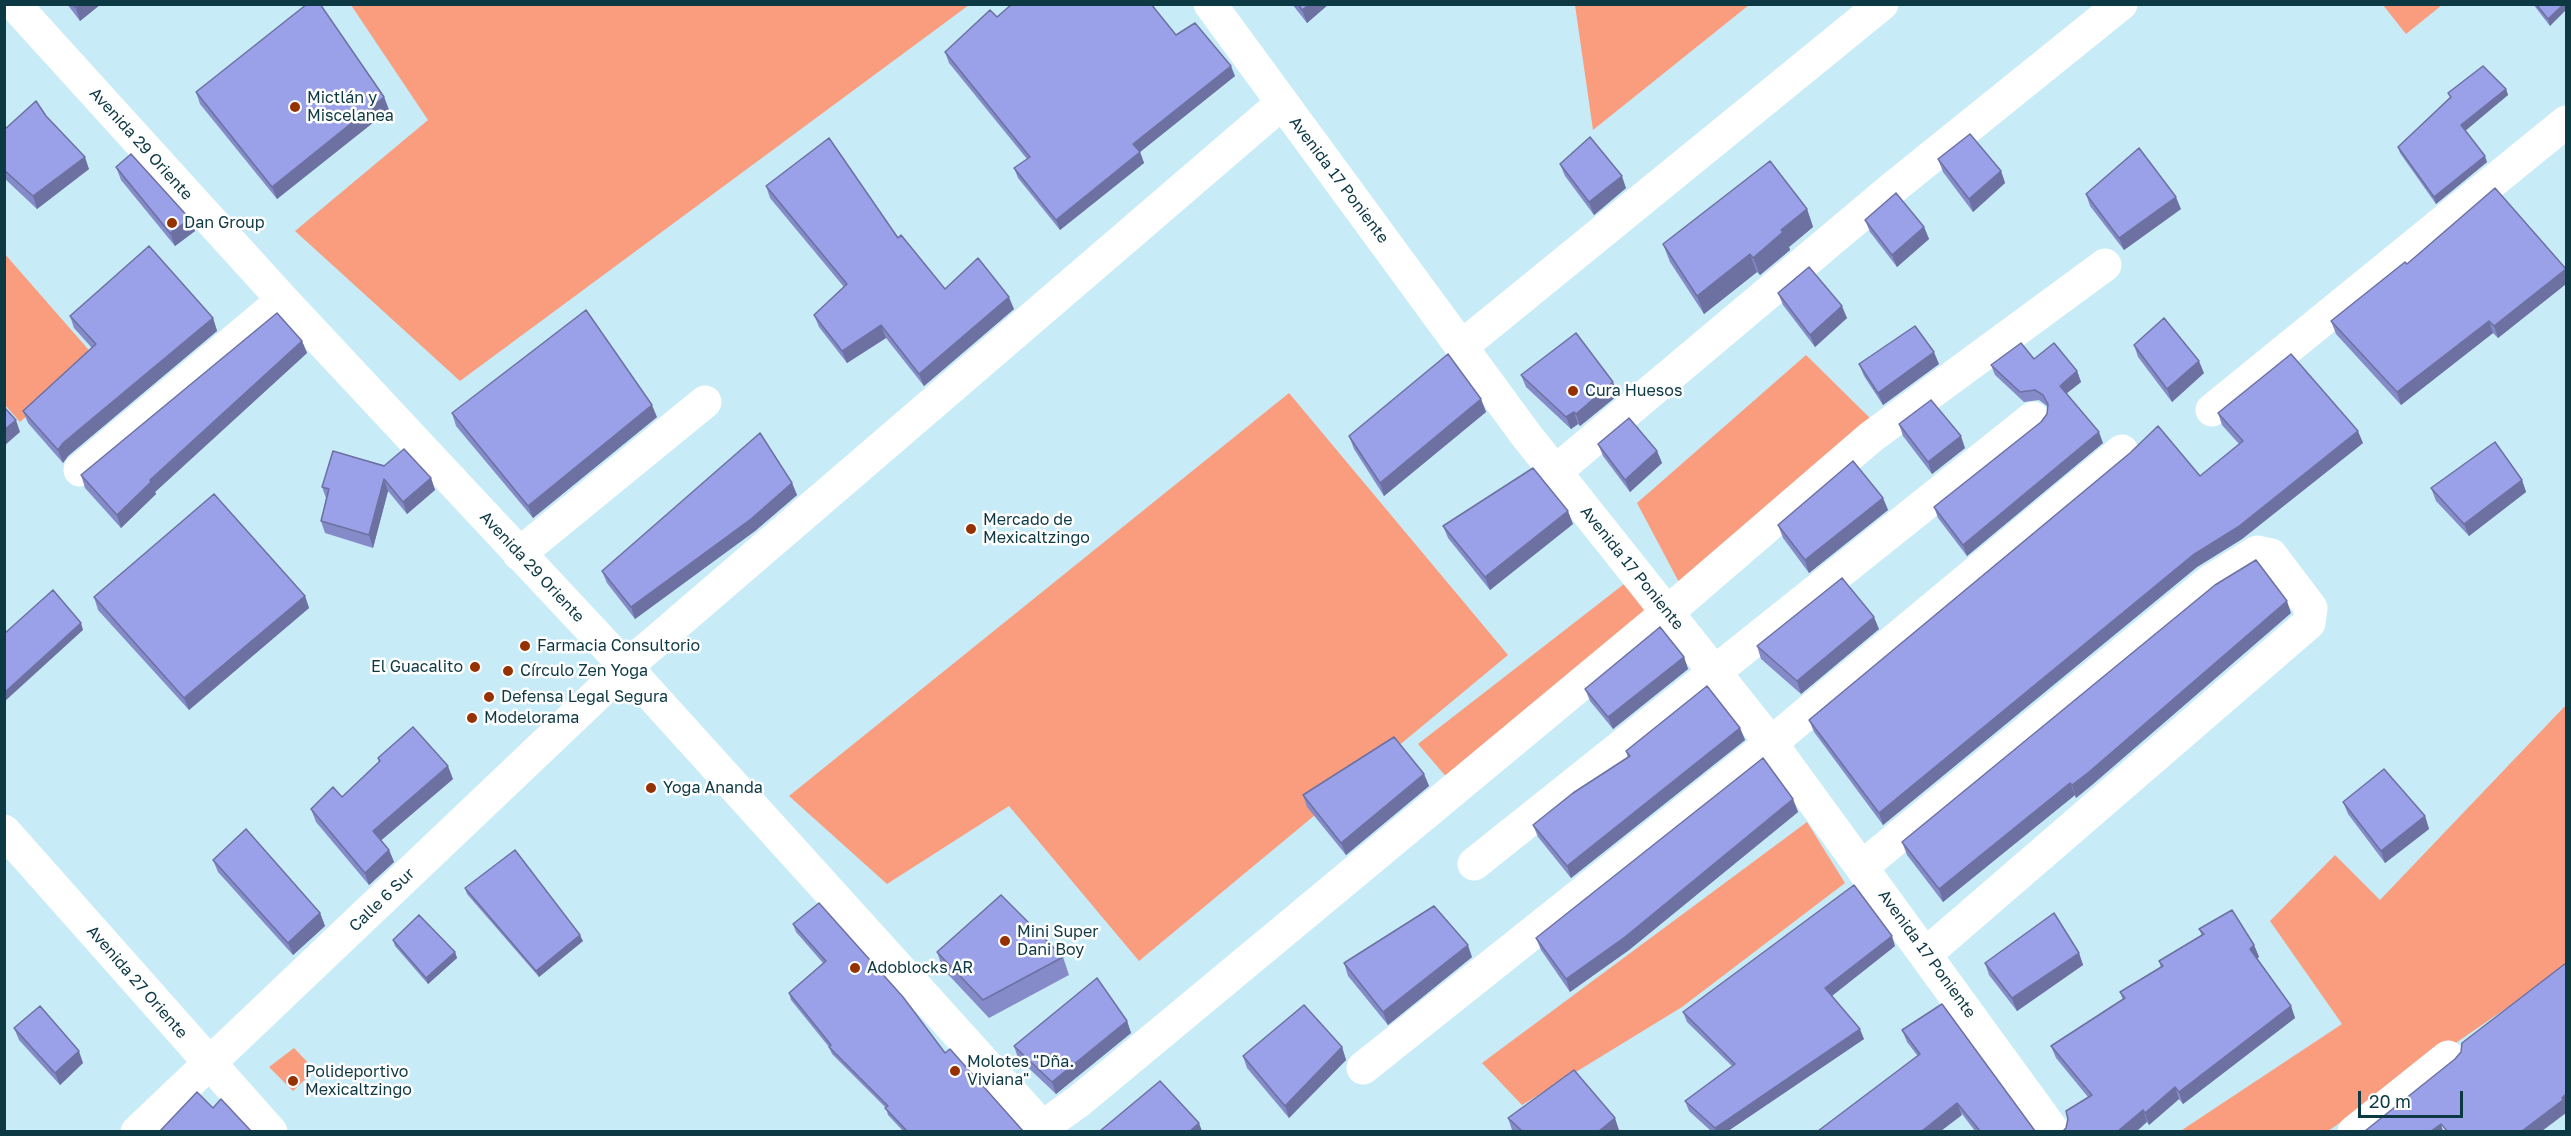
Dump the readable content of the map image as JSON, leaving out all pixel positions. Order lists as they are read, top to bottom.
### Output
{
  "streets": {
    "street": [
      "Avenida 29 Oriente",
      "Avenida 17 Poniente",
      "Calle 6 Sur",
      "Avenida 27 Oriente"
    ]
  },
  "crossings": [
    ["Avenida 29 Oriente", "Calle 6 Sur"],
    ["Avenida 17 Poniente", "Calle 6 Sur"],
    ["Calle 6 Sur", "Avenida 27 Oriente"]
  ],
  "places": [
    "Mictlán y Miscelanea",
    "Dan Group",
    "Cura Huesos",
    "Mercado de Mexicaltzingo",
    "Farmacia Consultorio",
    "El Guacalito",
    "Círculo Zen Yoga",
    "Defensa Legal Segura",
    "Modelorama",
    "Yoga Ananda",
    "Mini Super Dani Boy",
    "Adoblocks AR",
    "Molotes \"Dña. Viviana\"",
    "Polideportivo Mexicaltzingo"
  ],
  "scale_bar": "20 m"
}
